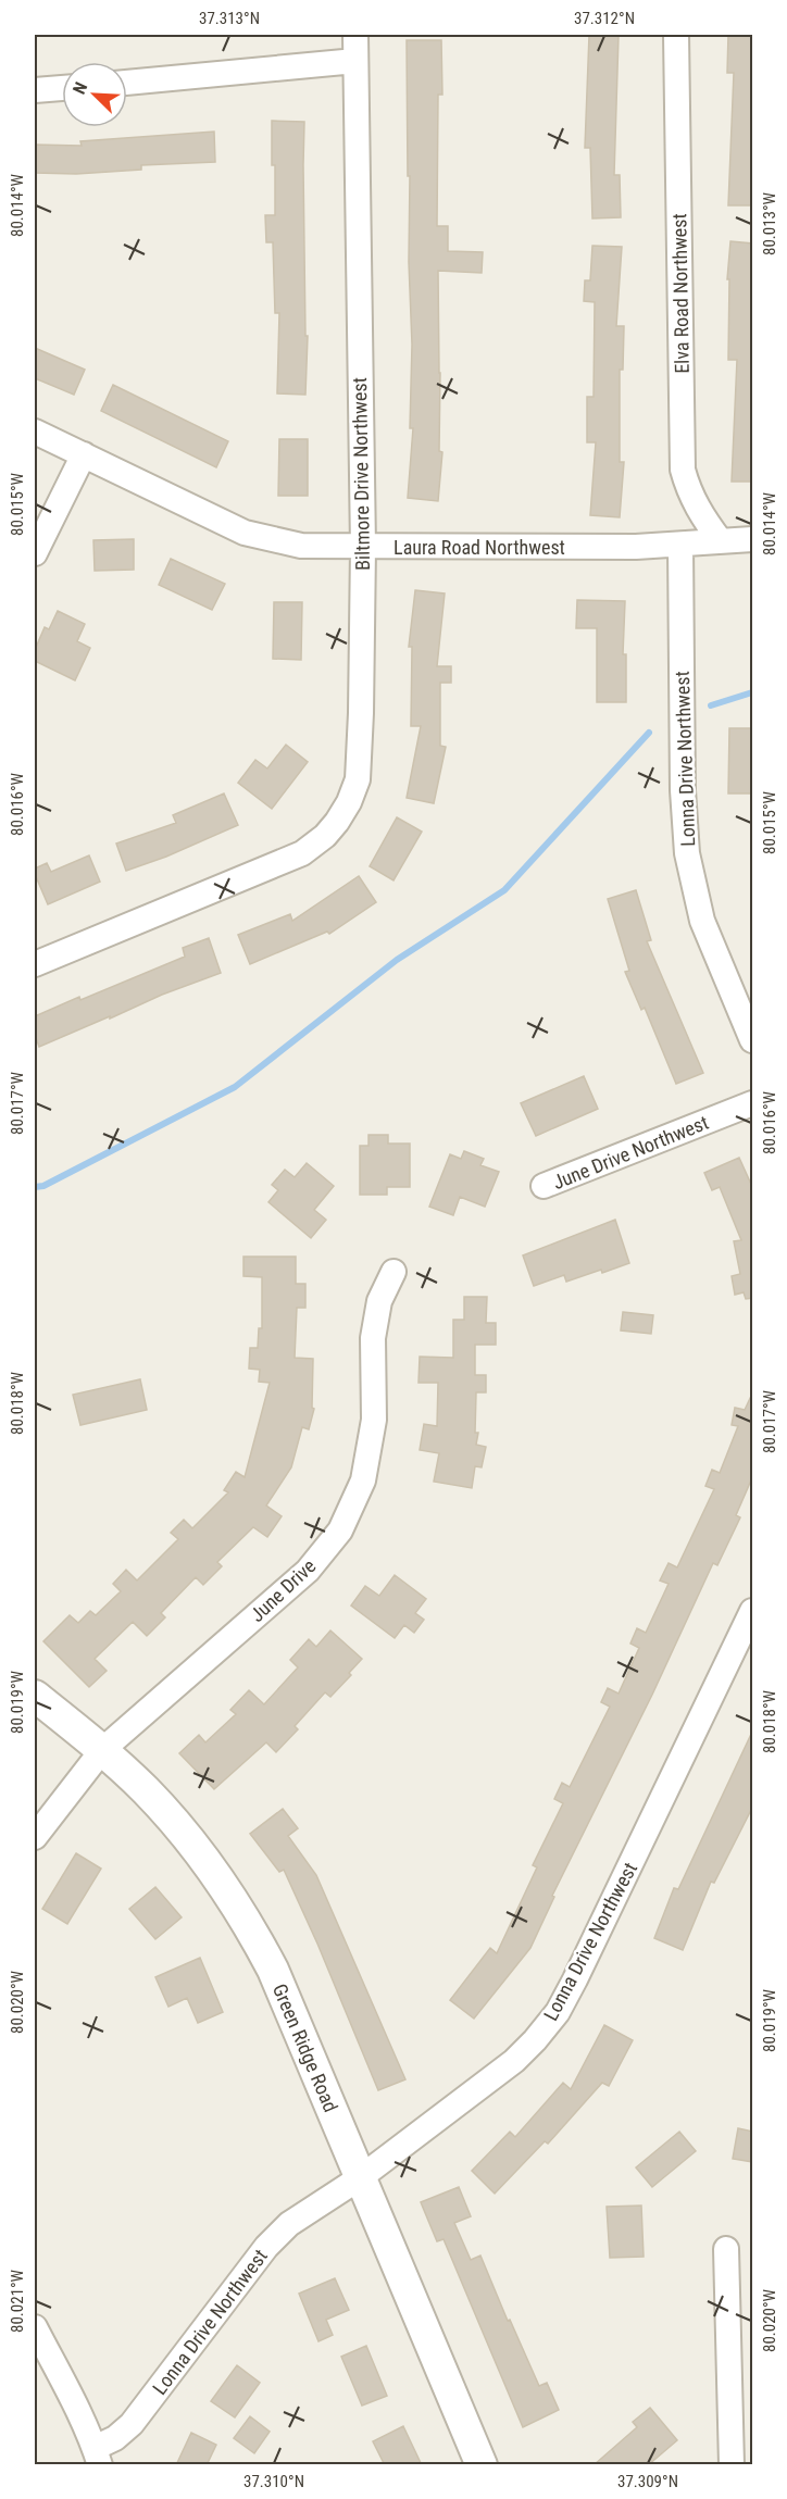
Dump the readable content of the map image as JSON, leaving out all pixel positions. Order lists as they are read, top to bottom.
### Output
{
  "streets": {
    "street": [
      "Elva Road Northwest",
      "Biltmore Drive Northwest",
      "Laura Road Northwest",
      "Lonna Drive Northwest",
      "June Drive Northwest",
      "June Drive",
      "Green Ridge Road"
    ]
  },
  "crossings": [
    ["Elva Road Northwest", "Laura Road Northwest"],
    ["Biltmore Drive Northwest", "Laura Road Northwest"],
    ["Laura Road Northwest", "Lonna Drive Northwest"],
    ["Lonna Drive Northwest", "Green Ridge Road"],
    ["June Drive", "Green Ridge Road"]
  ],
  "north": "top left",
  "coordinates": [
    "37.313°N",
    "37.312°N",
    "80.014°W",
    "80.013°W",
    "80.015°W",
    "80.016°W",
    "80.017°W",
    "80.018°W",
    "80.019°W",
    "80.020°W",
    "80.021°W",
    "37.310°N",
    "37.309°N"
  ]
}
